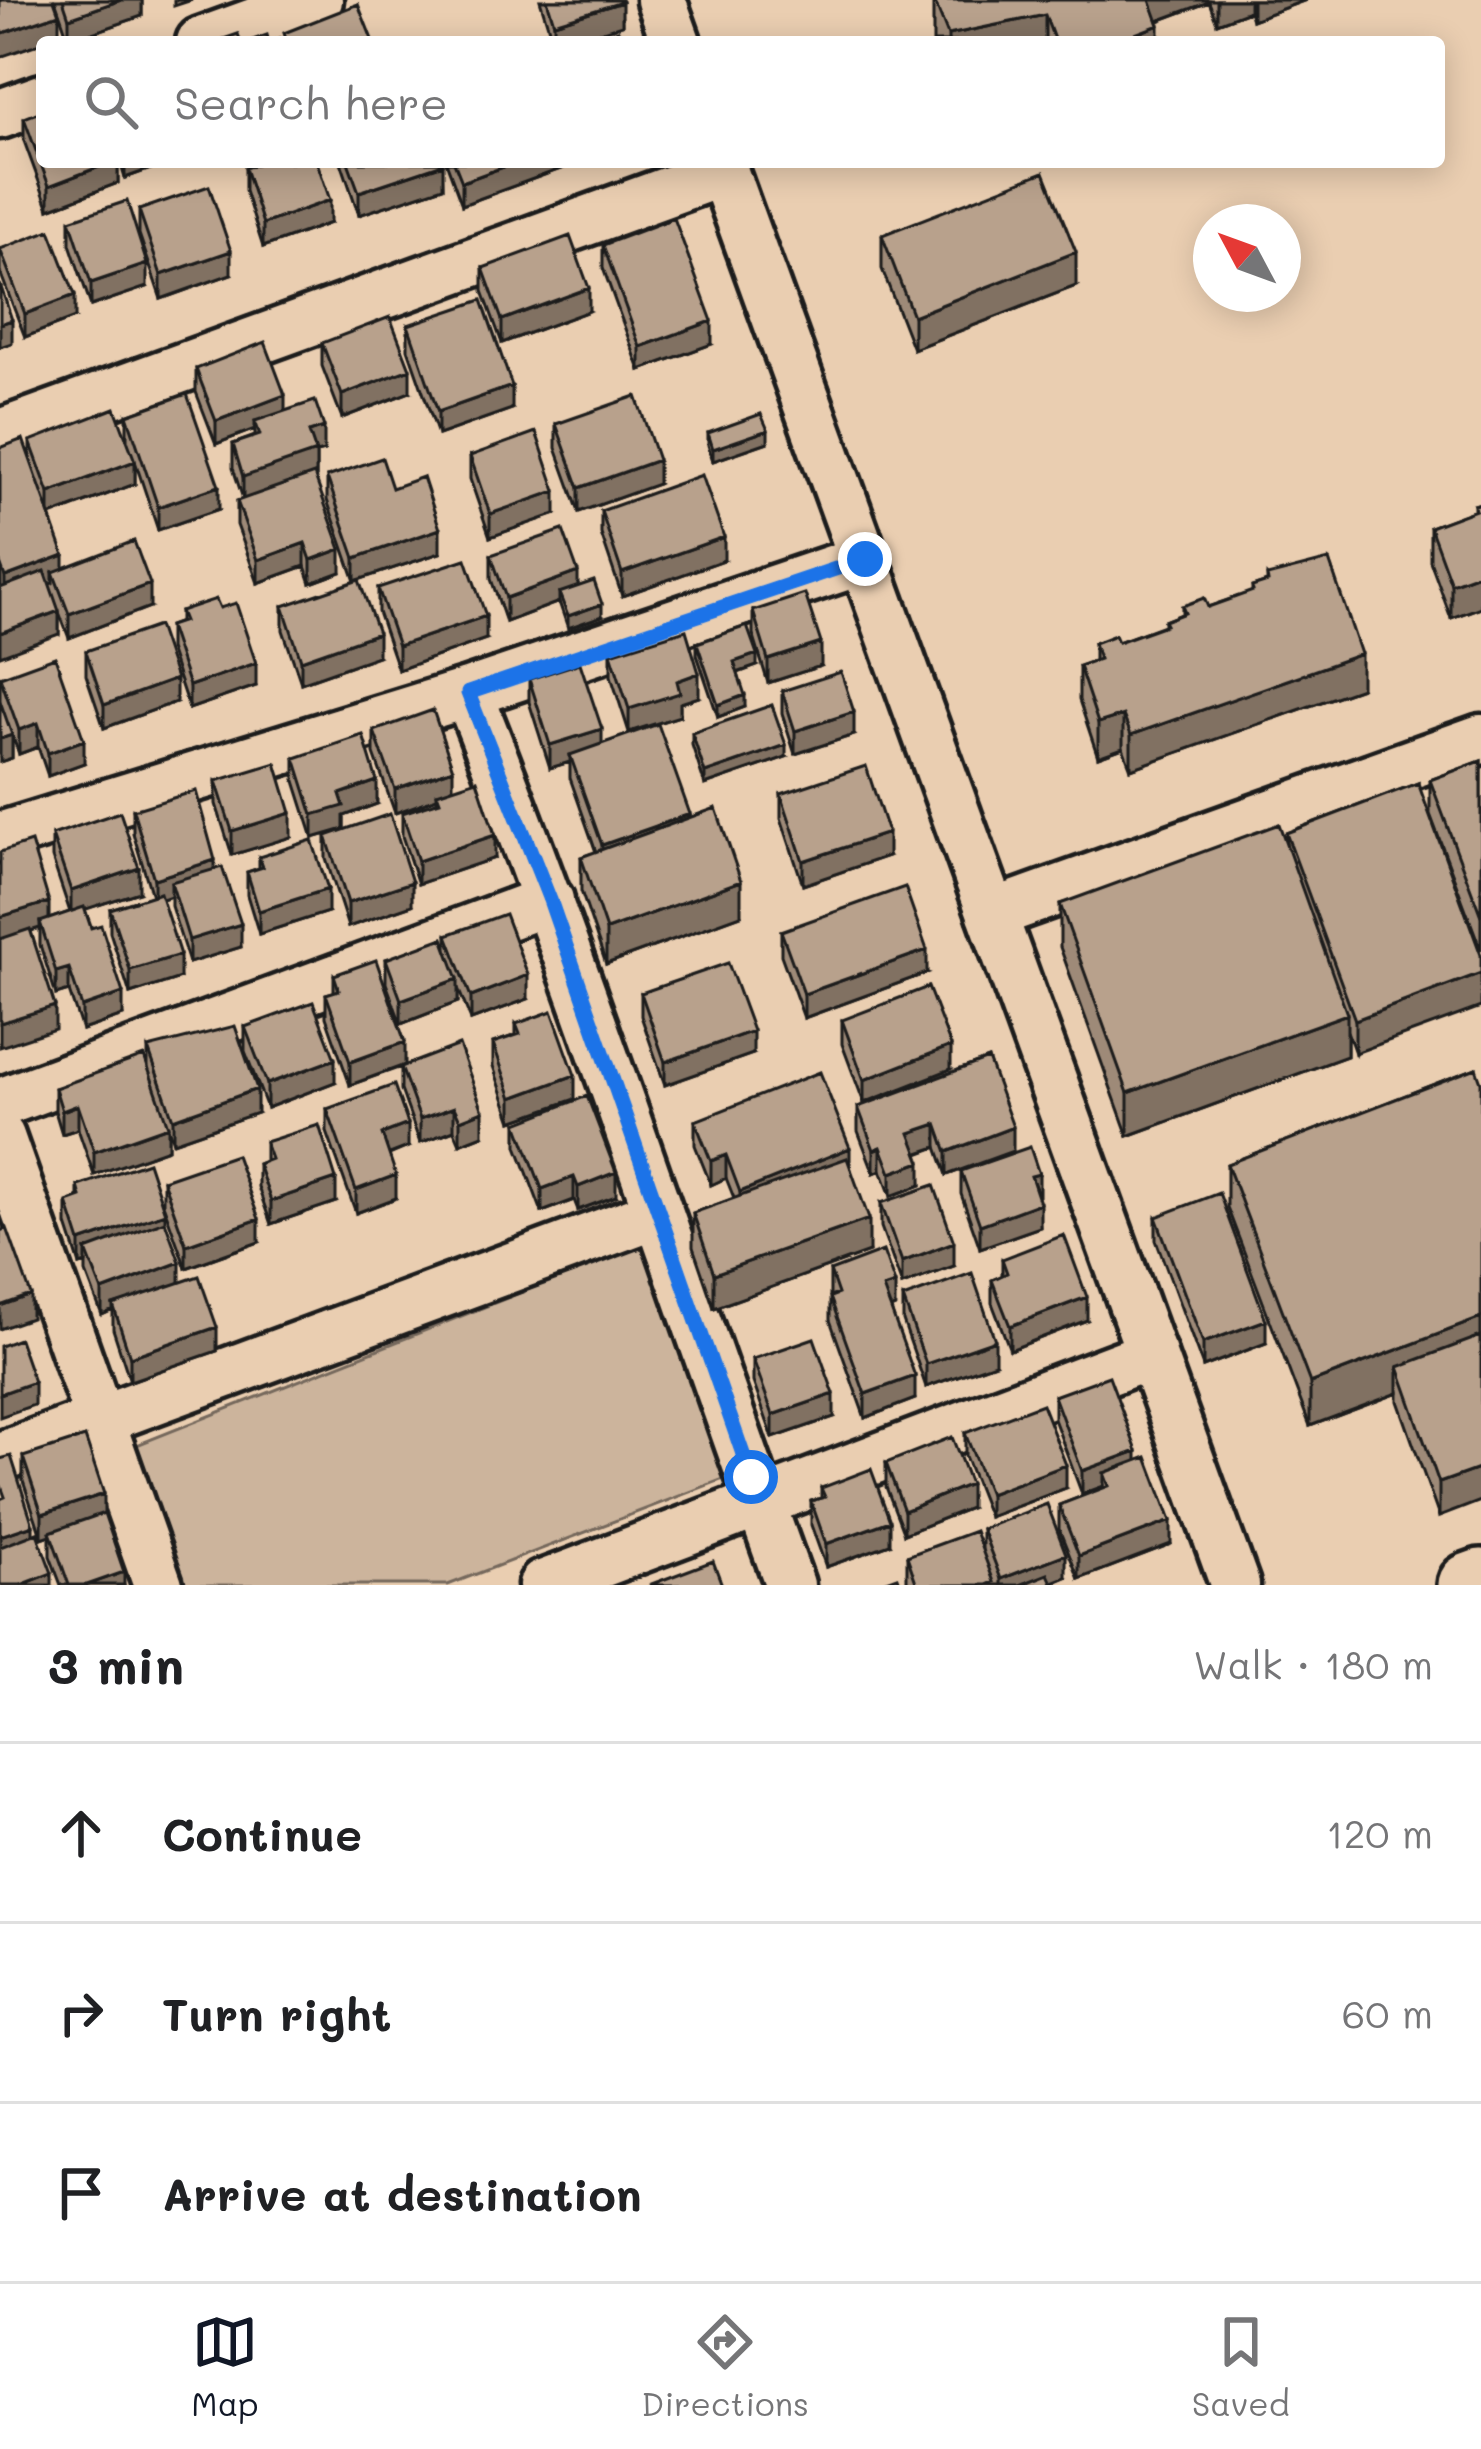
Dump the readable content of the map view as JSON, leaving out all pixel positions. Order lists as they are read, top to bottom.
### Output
{
  "north": "top left",
  "page": {
    "search": "Search here",
    "heading": ["3 min", "Walk · 180 m"],
    "list": [
      ["Continue", "120 m"],
      ["Turn right", "60 m"],
      "Arrive at destination"
    ],
    "nav": ["Map", "Directions", "Saved"]
  }
}
